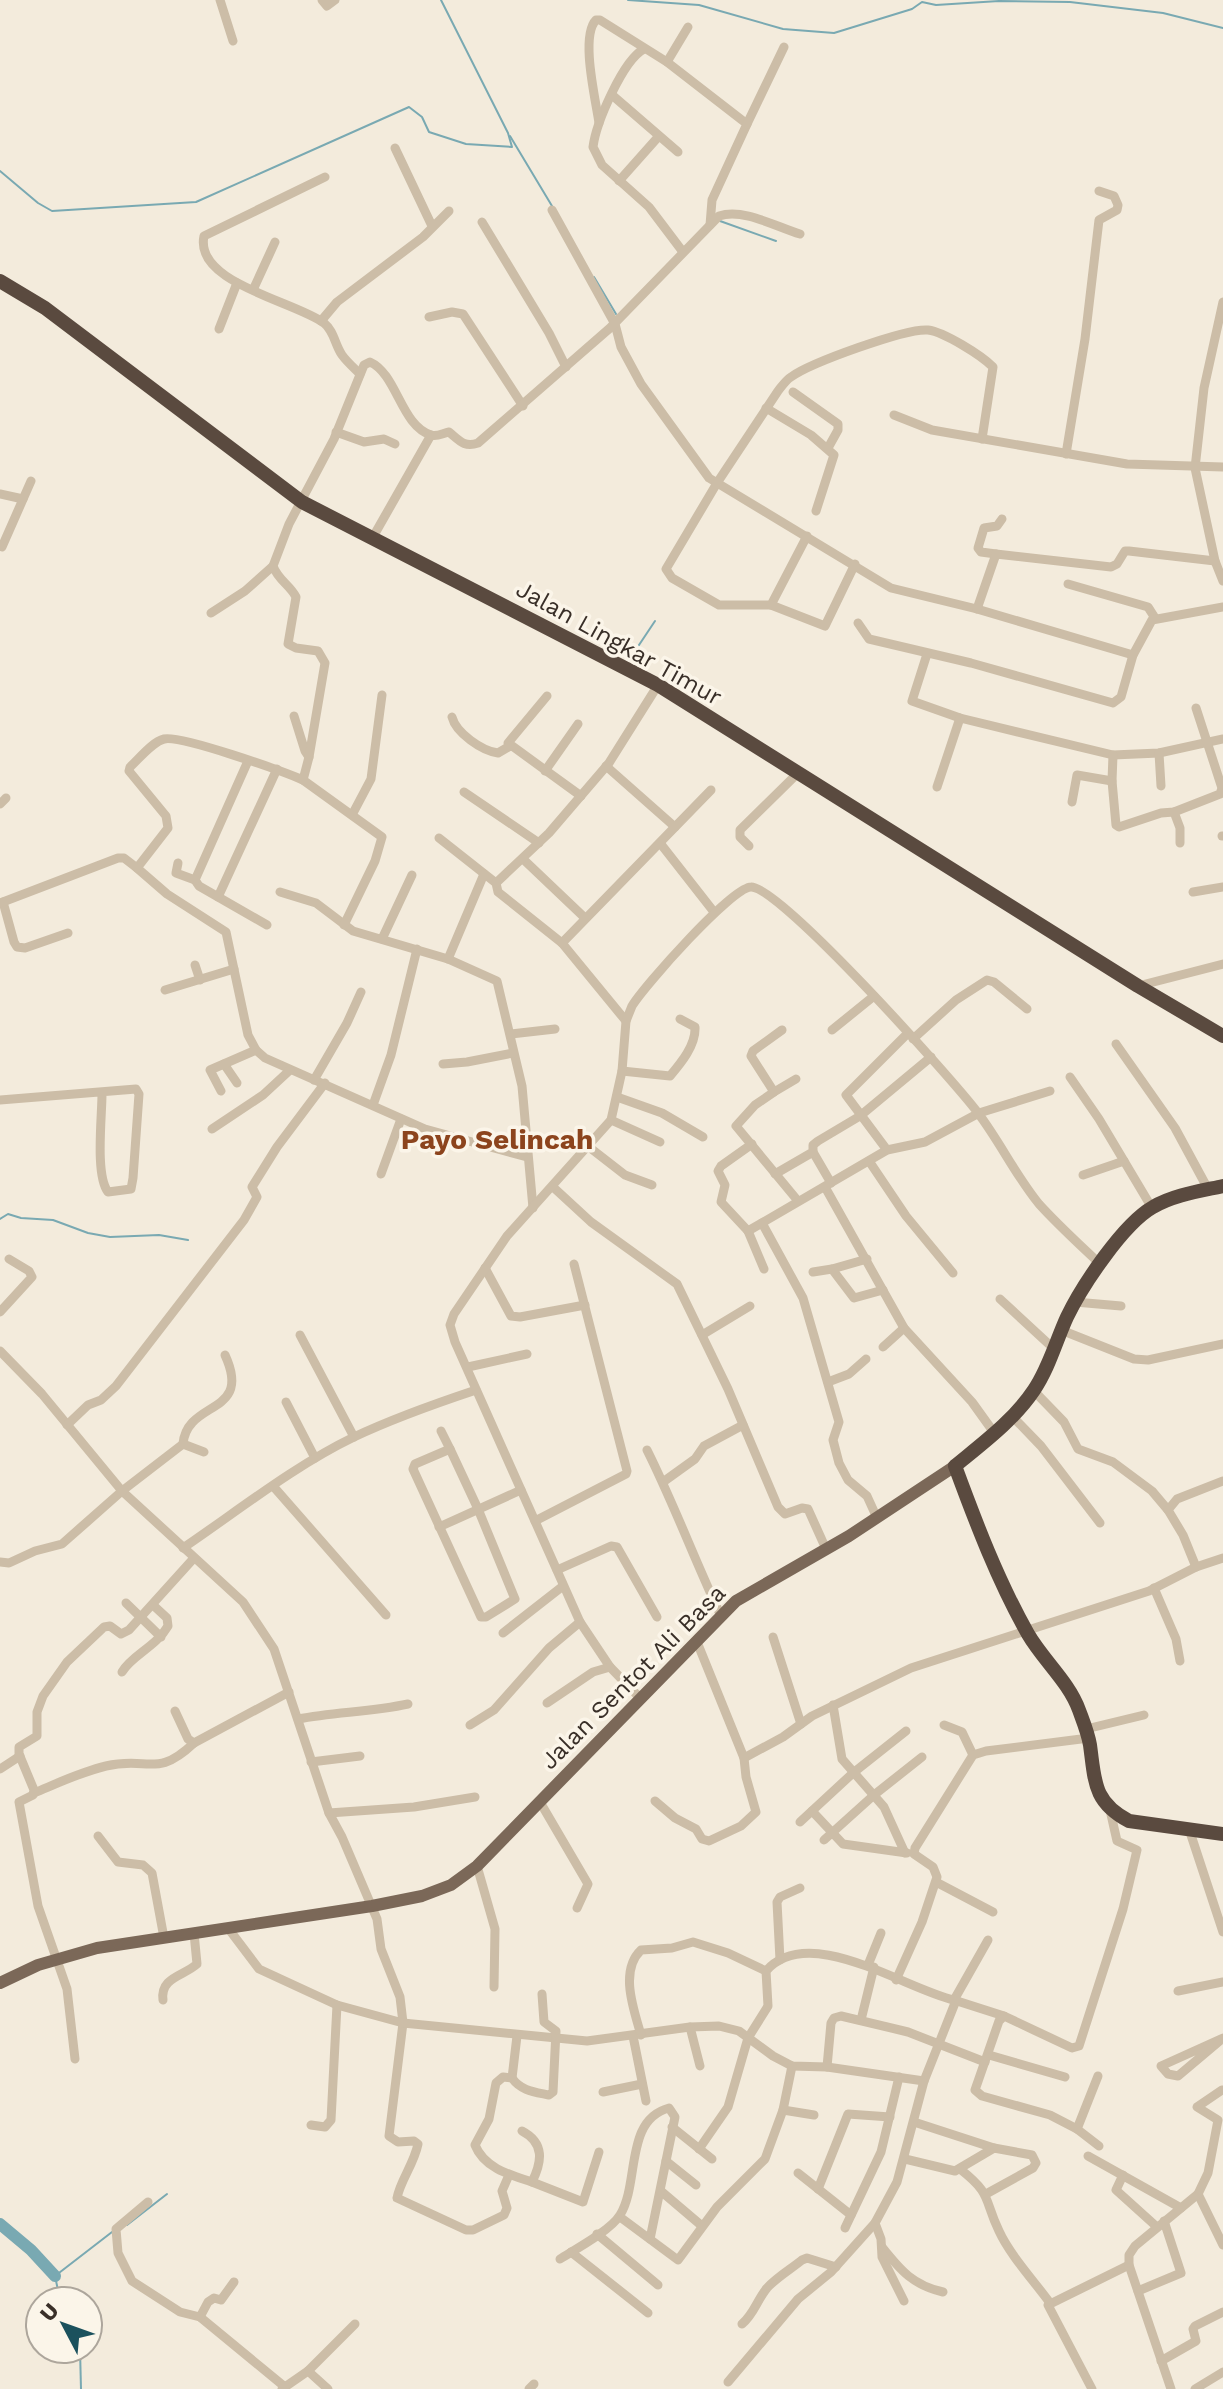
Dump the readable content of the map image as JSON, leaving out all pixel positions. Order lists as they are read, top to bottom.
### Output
{
  "streets": {
    "highway": ["Jalan Lingkar Timur", "Jalan Sentot Ali Basa"]
  },
  "districts": ["Payo Selincah"],
  "north": "top left"
}
